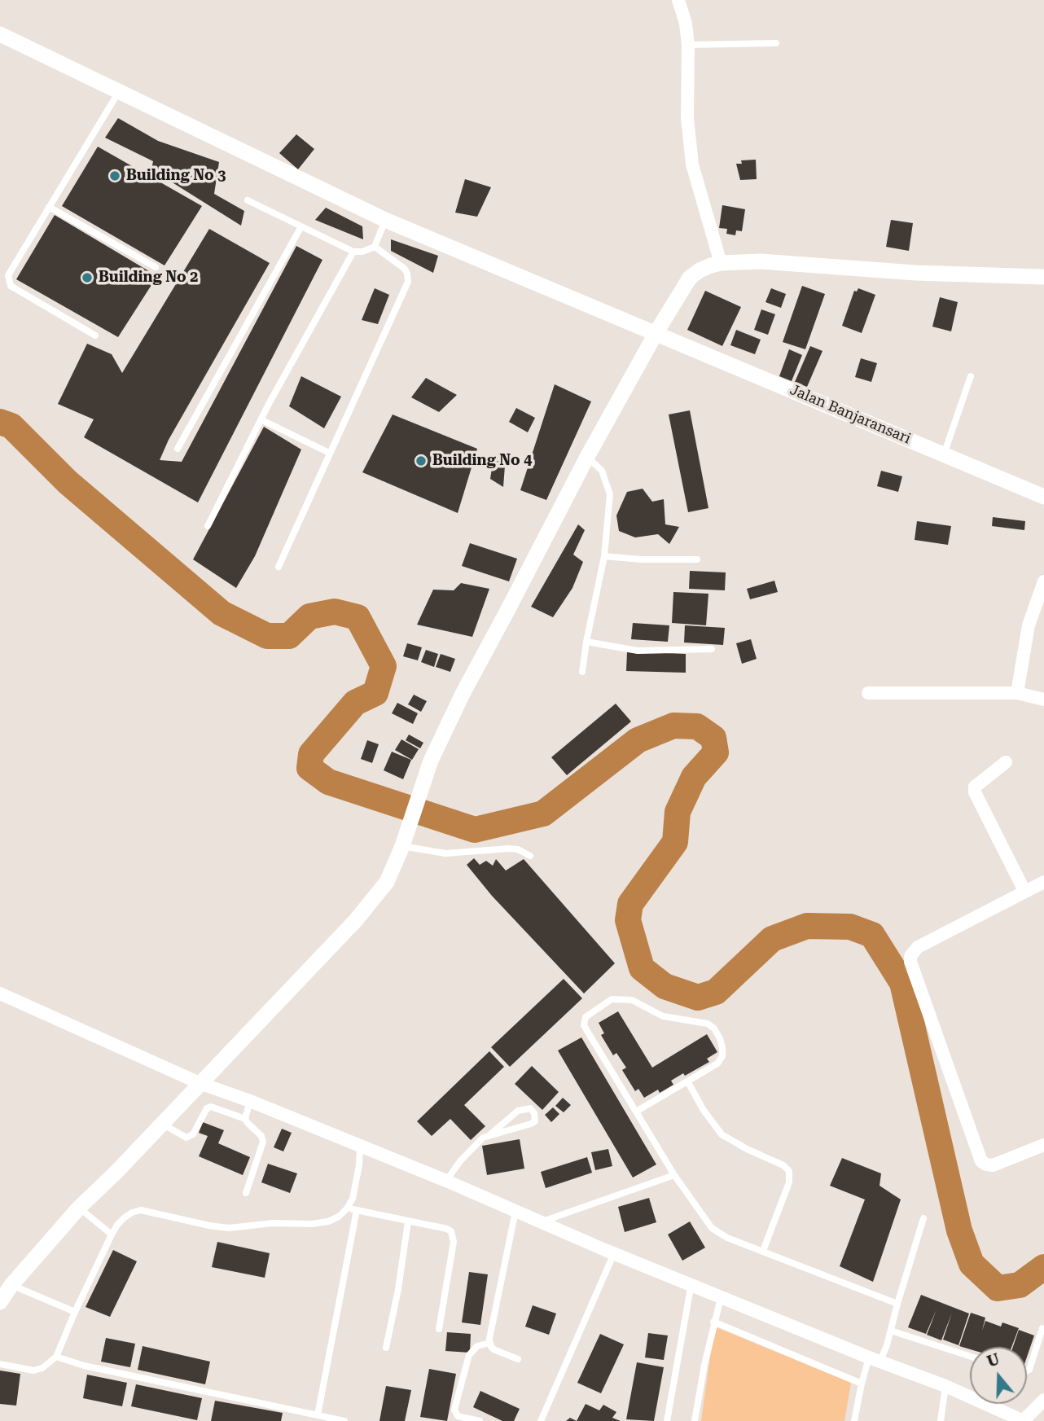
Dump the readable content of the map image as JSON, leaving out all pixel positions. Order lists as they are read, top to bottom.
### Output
{
  "streets": {
    "street": ["Jalan Banjaransari"]
  },
  "places": ["Building No 3", "Building No 2", "Building No 4"],
  "north": "top"
}
